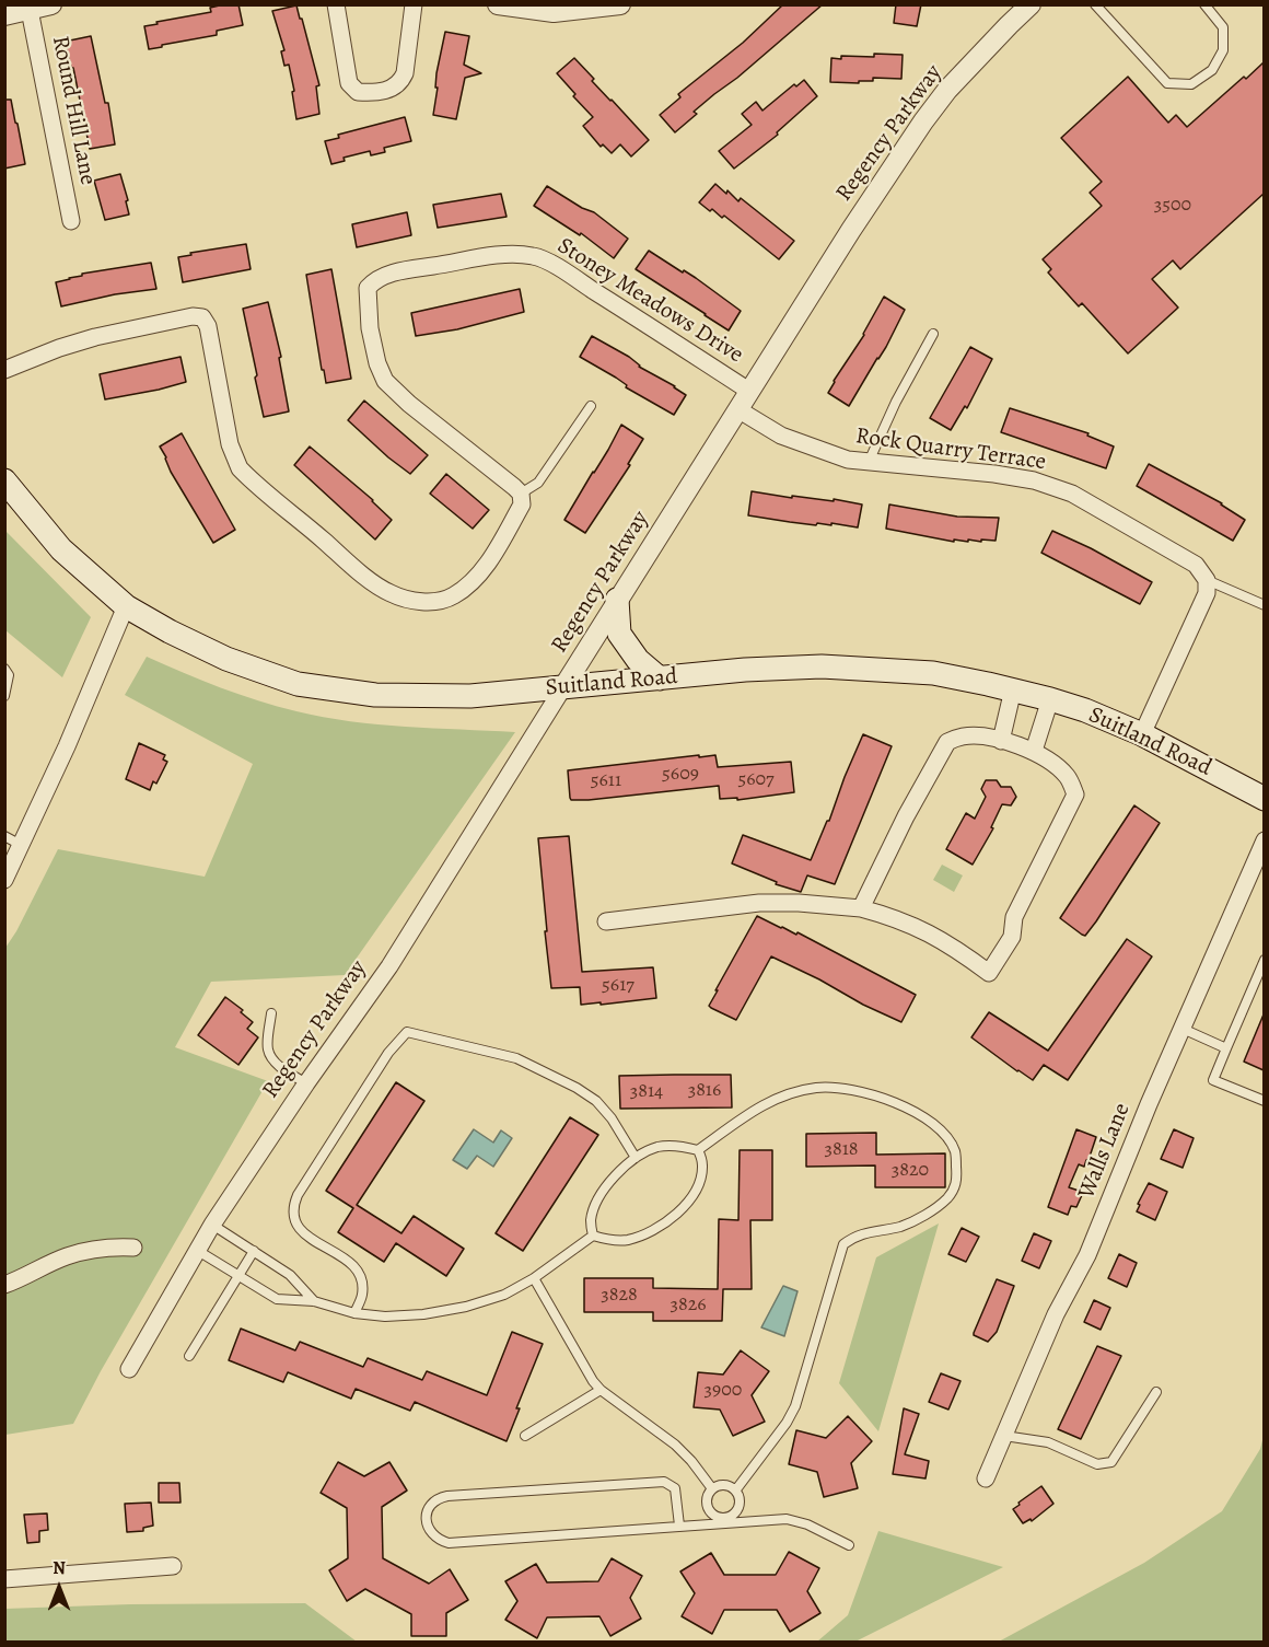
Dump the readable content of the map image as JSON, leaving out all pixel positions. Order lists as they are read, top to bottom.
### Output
{
  "streets": {
    "main road": ["Suitland Road"],
    "street": [
      "Round Hill Lane",
      "Regency Parkway",
      "Stoney Meadows Drive",
      "Rock Quarry Terrace",
      "Walls Lane"
    ]
  },
  "crossings": [
    ["Regency Parkway", "Stoney Meadows Drive"],
    ["Regency Parkway", "Rock Quarry Terrace"],
    ["Regency Parkway", "Suitland Road"]
  ],
  "house_numbers": [
    "3500",
    "5609",
    "5607",
    "5611",
    "5617",
    "3816",
    "3814",
    "3818",
    "3820",
    "3828",
    "3826",
    "3900"
  ],
  "north": "top"
}
